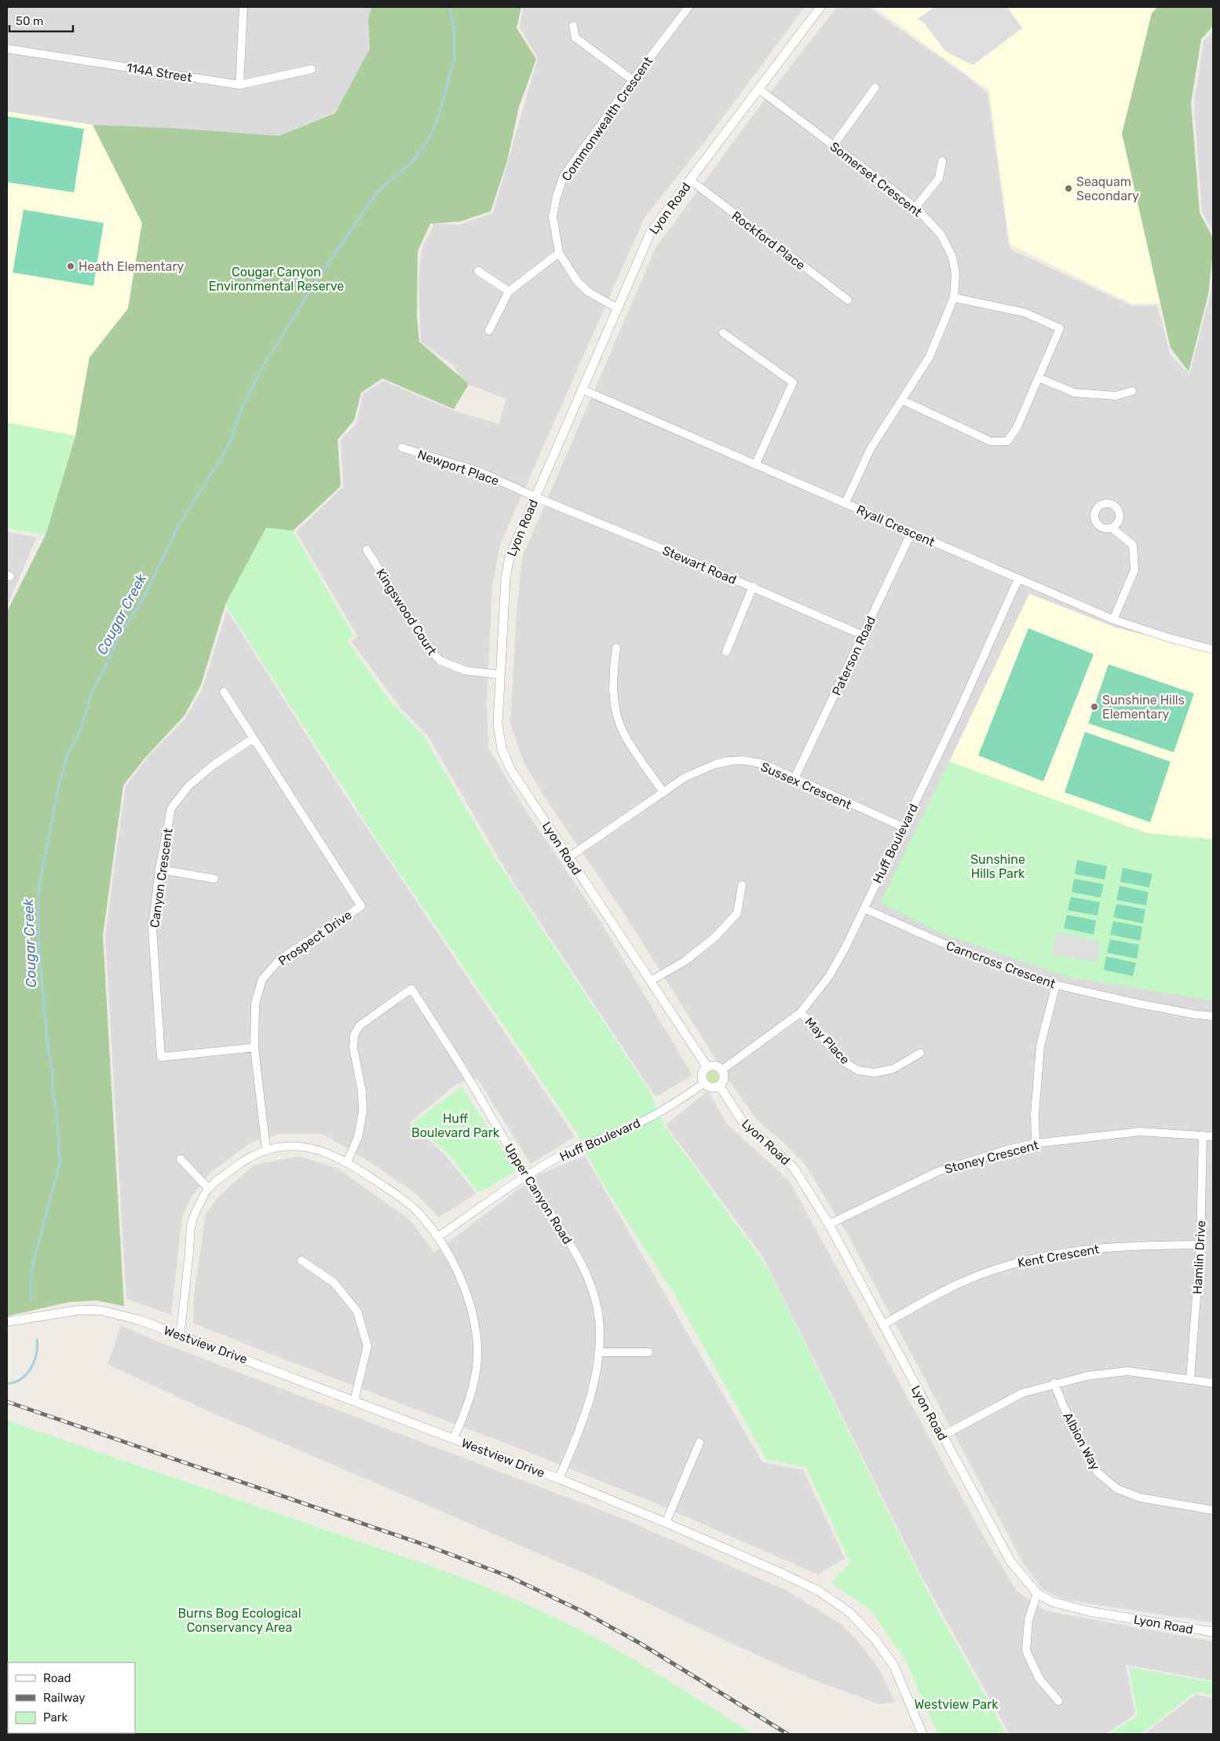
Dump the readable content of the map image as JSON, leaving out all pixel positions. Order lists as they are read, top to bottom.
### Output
{
  "streets": {
    "street": [
      "114A Street",
      "Commonwealth Crescent",
      "Somerset Crescent",
      "Lyon Road",
      "Rockford Place",
      "Newport Place",
      "Ryall Crescent",
      "Stewart Road",
      "Kingswood Court",
      "Paterson Road",
      "Sussex Crescent",
      "Huff Boulevard",
      "Canyon Crescent",
      "Prospect Drive",
      "Carncross Crescent",
      "May Place",
      "Stoney Crescent",
      "Upper Canyon Road",
      "Kent Crescent",
      "Hamlin Drive",
      "Westview Drive",
      "Albion Way"
    ]
  },
  "crossings": [
    ["Commonwealth Crescent", "Lyon Road"],
    ["Somerset Crescent", "Lyon Road"],
    ["Somerset Crescent", "Ryall Crescent"],
    ["Lyon Road", "Rockford Place"],
    ["Lyon Road", "Newport Place"],
    ["Lyon Road", "Ryall Crescent"],
    ["Lyon Road", "Stewart Road"],
    ["Lyon Road", "Kingswood Court"],
    ["Lyon Road", "Sussex Crescent"],
    ["Lyon Road", "Huff Boulevard"],
    ["Lyon Road", "Stoney Crescent"],
    ["Lyon Road", "Kent Crescent"],
    ["Newport Place", "Stewart Road"],
    ["Ryall Crescent", "Paterson Road"],
    ["Ryall Crescent", "Huff Boulevard"],
    ["Stewart Road", "Paterson Road"],
    ["Paterson Road", "Sussex Crescent"],
    ["Sussex Crescent", "Huff Boulevard"],
    ["Huff Boulevard", "Carncross Crescent"],
    ["Huff Boulevard", "May Place"],
    ["Huff Boulevard", "Upper Canyon Road"],
    ["Canyon Crescent", "Prospect Drive"],
    ["Stoney Crescent", "Hamlin Drive"],
    ["Upper Canyon Road", "Westview Drive"],
    ["Kent Crescent", "Hamlin Drive"]
  ],
  "water": ["Cougar Creek"],
  "parks": [
    "Cougar Canyon Environmental Reserve",
    "Sunshine Hills Park",
    "Huff Boulevard Park",
    "Burns Bog Ecological Conservancy Area",
    "Westview Park"
  ],
  "places": ["Seaquam Secondary", "Heath Elementary", "Sunshine Hills Elementary"],
  "legend": ["Road", "Railway", "Park"],
  "scale_bar": "50 m"
}
